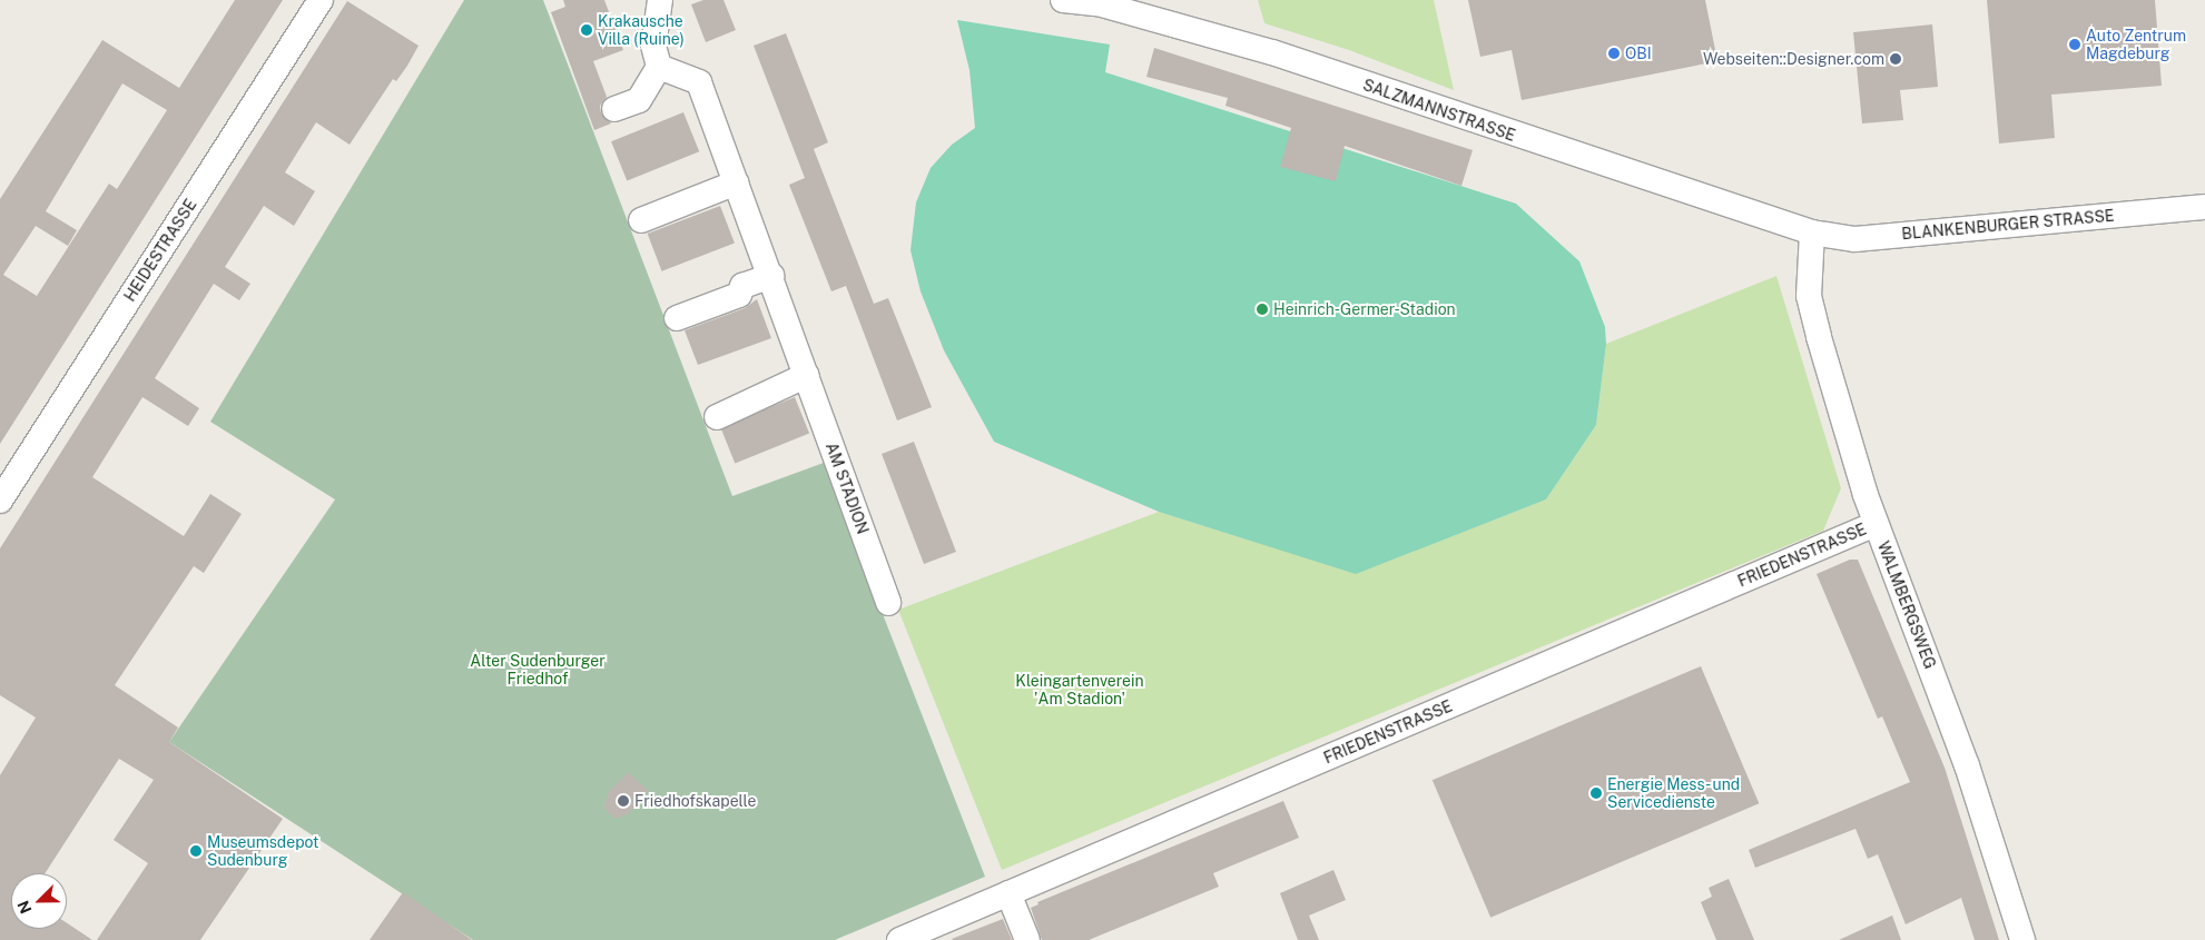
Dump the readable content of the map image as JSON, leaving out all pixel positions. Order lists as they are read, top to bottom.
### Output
{
  "streets": {
    "street": [
      "SALZMANNSTRASSE",
      "BLANKENBURGER STRASSE",
      "HEIDESTRASSE",
      "AM STADION",
      "FRIEDENSTRASSE",
      "WALMBERGSWEG"
    ]
  },
  "crossings": [
    ["SALZMANNSTRASSE", "BLANKENBURGER STRASSE"],
    ["SALZMANNSTRASSE", "WALMBERGSWEG"],
    ["BLANKENBURGER STRASSE", "WALMBERGSWEG"],
    ["FRIEDENSTRASSE", "WALMBERGSWEG"]
  ],
  "parks": ["Alter Sudenburger Friedhof", "Kleingartenverein 'Am Stadion'"],
  "places": [
    "Krakausche Villa (Ruine)",
    "Auto Zentrum Magdeburg",
    "OBI",
    "Webseiten::Designer.com",
    "Heinrich-Germer-Stadion",
    "Energie Mess- und Servicedienste",
    "Friedhofskapelle",
    "Museumsdepot Sudenburg"
  ],
  "north": "bottom left"
}
